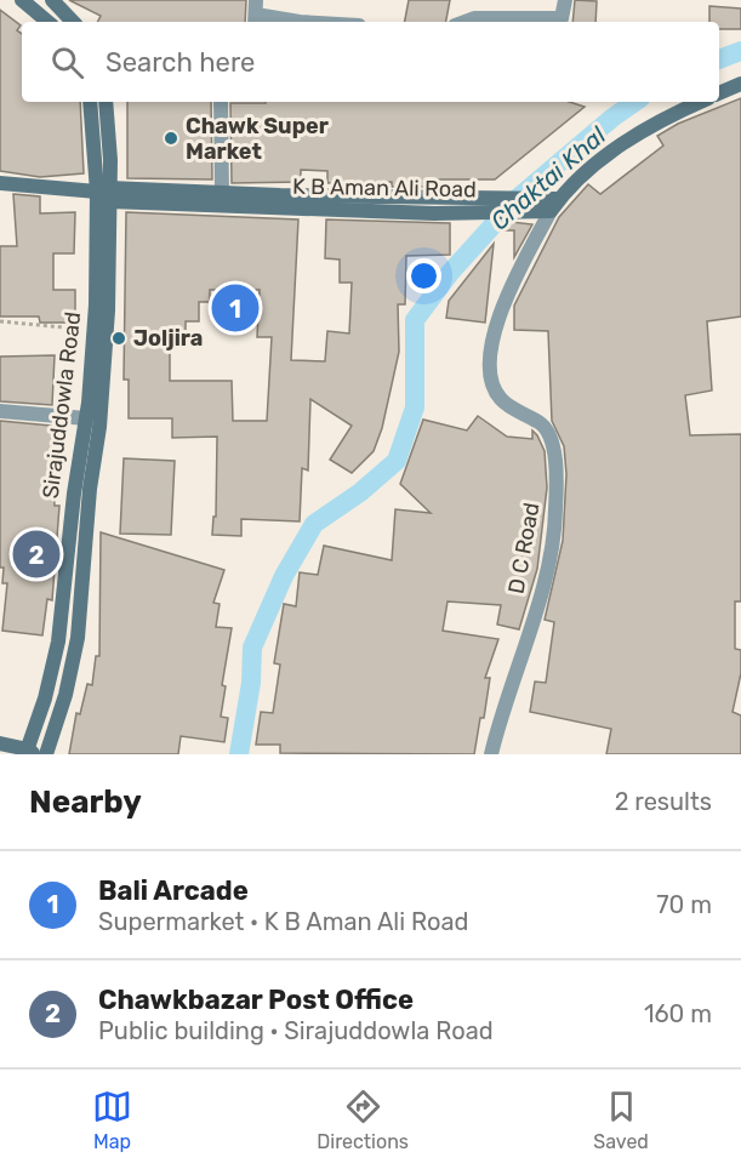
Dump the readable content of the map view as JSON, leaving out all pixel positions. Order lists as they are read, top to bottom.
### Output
{
  "streets": {
    "main road": ["K B Aman Ali Road", "Sirajuddowla Road"],
    "street": ["D C Road"]
  },
  "crossings": [
    ["K B Aman Ali Road", "Sirajuddowla Road"],
    ["K B Aman Ali Road", "D C Road"]
  ],
  "water": ["Chaktai Khal"],
  "places": ["Chawk Super Market", "Joljira"],
  "page": {
    "search": "Search here",
    "pins": ["1", "2"],
    "heading": ["Nearby", "2 results"],
    "list": [
      {
        "mark": "1",
        "name": "Bali Arcade",
        "note": "Supermarket · K B Aman Ali Road",
        "value": "70 m"
      },
      {
        "mark": "2",
        "name": "Chawkbazar Post Office",
        "note": "Public building · Sirajuddowla Road",
        "value": "160 m"
      }
    ],
    "nav": ["Map", "Directions", "Saved"]
  }
}
